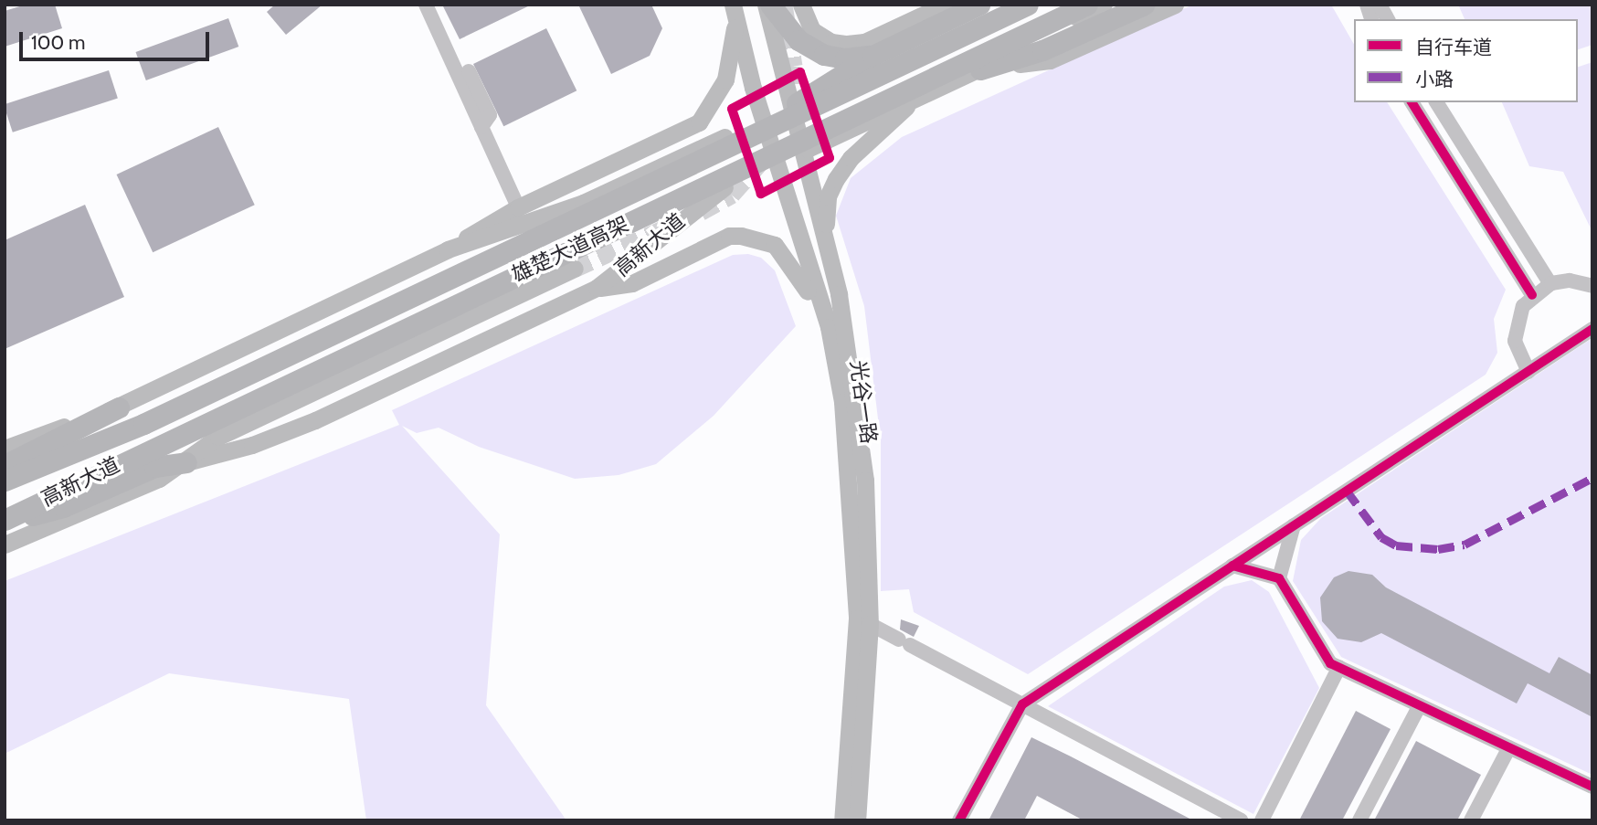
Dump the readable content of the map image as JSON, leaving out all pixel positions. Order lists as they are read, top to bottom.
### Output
{
  "streets": {
    "highway": ["高新大道", "雄楚大道高架"],
    "main road": ["光谷一路"]
  },
  "crossings": [
    ["高新大道", "雄楚大道高架"],
    ["高新大道", "光谷一路"]
  ],
  "legend": ["自行车道", "小路"],
  "scale_bar": "100 m"
}
